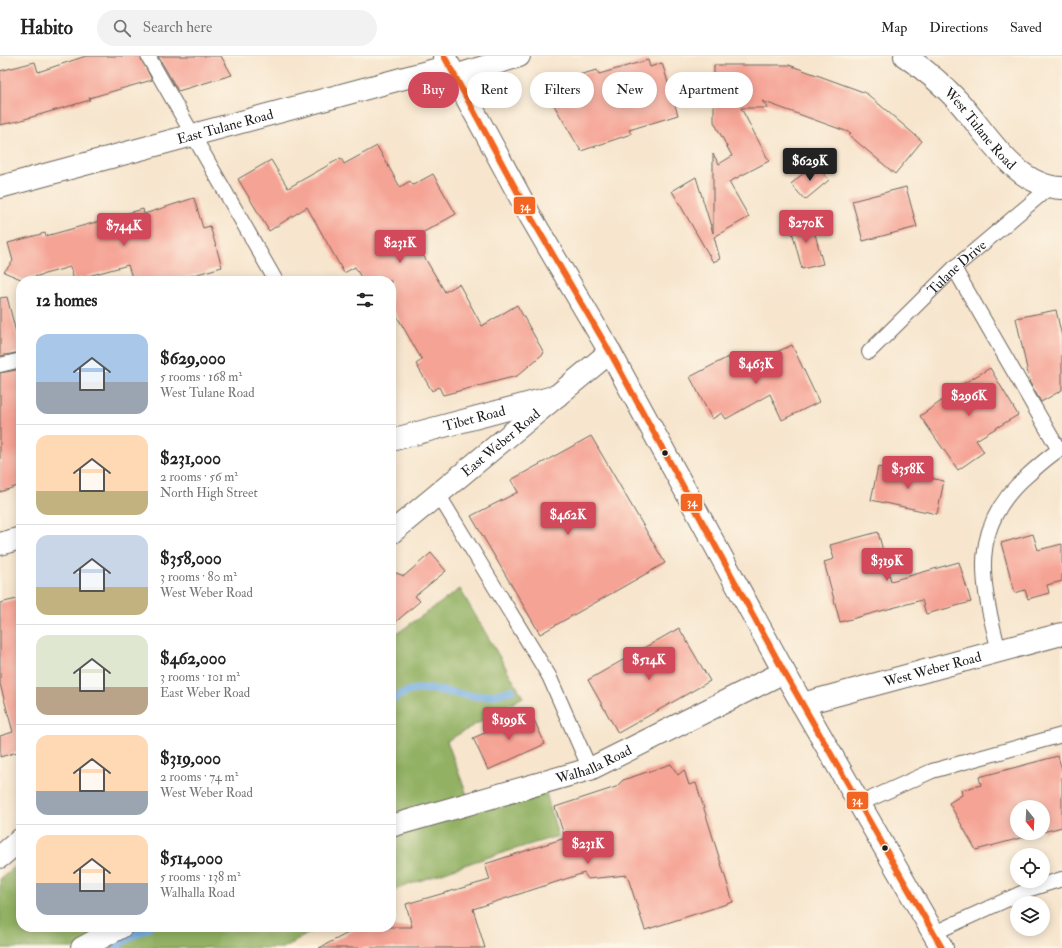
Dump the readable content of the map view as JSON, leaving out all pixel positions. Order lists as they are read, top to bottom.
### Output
{
  "streets": {
    "street": [
      "East Tulane Road",
      "West Tulane Road",
      "Tibet Road",
      "East Weber Road",
      "West Weber Road",
      "Walhalla Road"
    ],
    "lane": ["Tulane Drive"]
  },
  "crossings": [
    ["West Tulane Road", "Tulane Drive"],
    ["Tibet Road", "East Weber Road"]
  ],
  "lines": ["transit line 34"],
  "north": "bottom",
  "page": {
    "header": "Habito",
    "search": "Search here",
    "nav": ["Map", "Directions", "Saved"],
    "chip": [
      "Buy",
      "Rent",
      "Filters",
      "New",
      "Apartment"
    ],
    "price": [
      "$629K",
      "$270K",
      "$744K",
      "$231K",
      "$463K",
      "$296K",
      "$358K",
      "$462K",
      "$319K",
      "$514K",
      "$199K",
      "$231K"
    ],
    "heading": "12 homes",
    "list": [
      {
        "name": "$629,000",
        "note": "5 rooms · 168 m² · West Tulane Road"
      },
      {
        "name": "$231,000",
        "note": "2 rooms · 56 m² · North High Street"
      },
      {
        "name": "$358,000",
        "note": "3 rooms · 80 m² · West Weber Road"
      },
      {
        "name": "$462,000",
        "note": "3 rooms · 101 m² · East Weber Road"
      },
      {
        "name": "$319,000",
        "note": "2 rooms · 74 m² · West Weber Road"
      },
      {
        "name": "$514,000",
        "note": "5 rooms · 138 m² · Walhalla Road"
      }
    ]
  }
}
